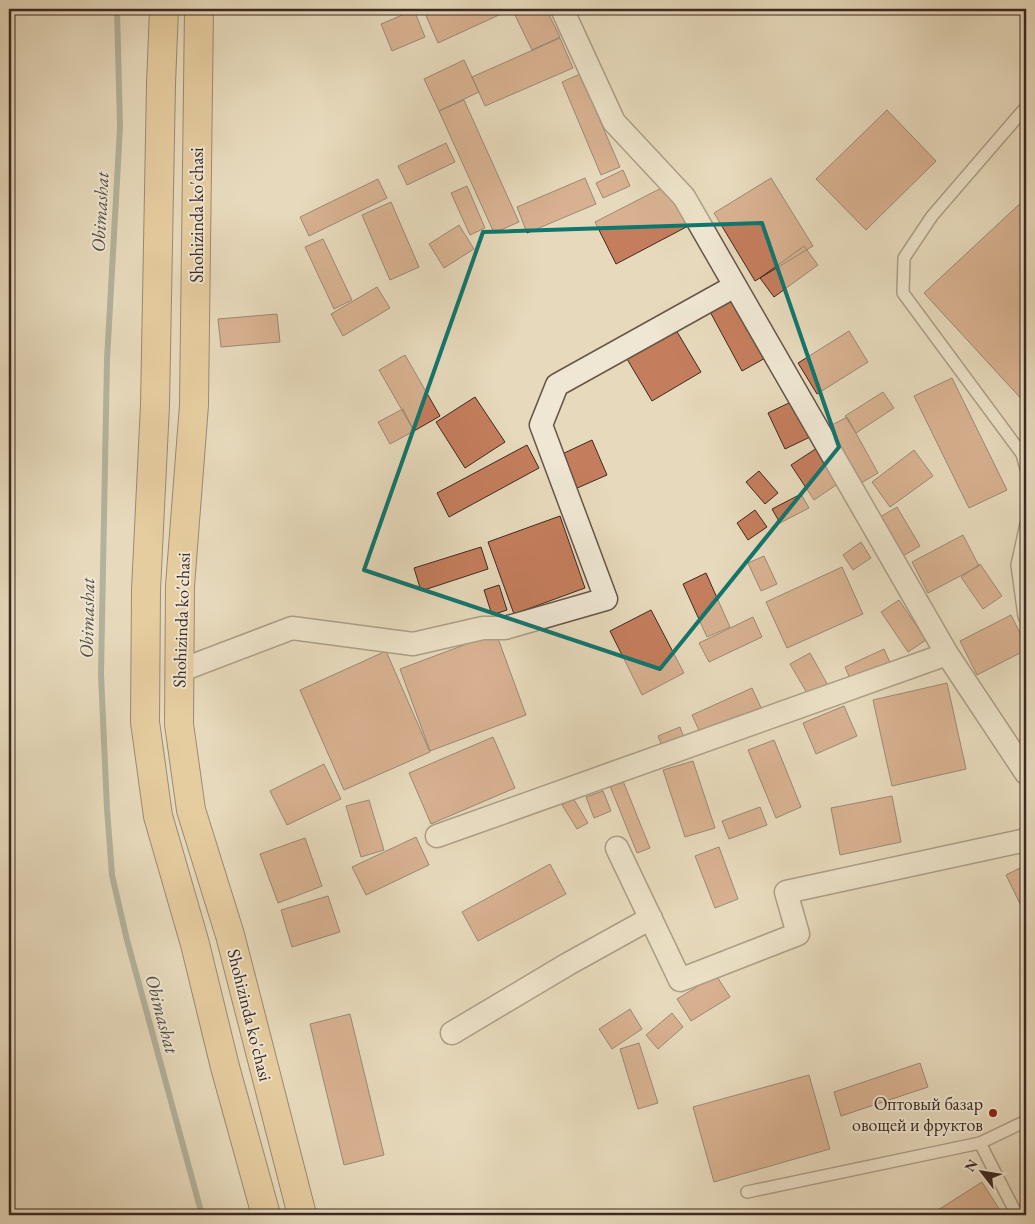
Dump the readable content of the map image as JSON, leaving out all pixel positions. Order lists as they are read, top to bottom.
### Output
{
  "streets": {
    "main road": ["Shohizinda ko'chasi"]
  },
  "water": ["Obimashat"],
  "places": ["Оптовый базар овощей и фруктов"],
  "north": "top left"
}
